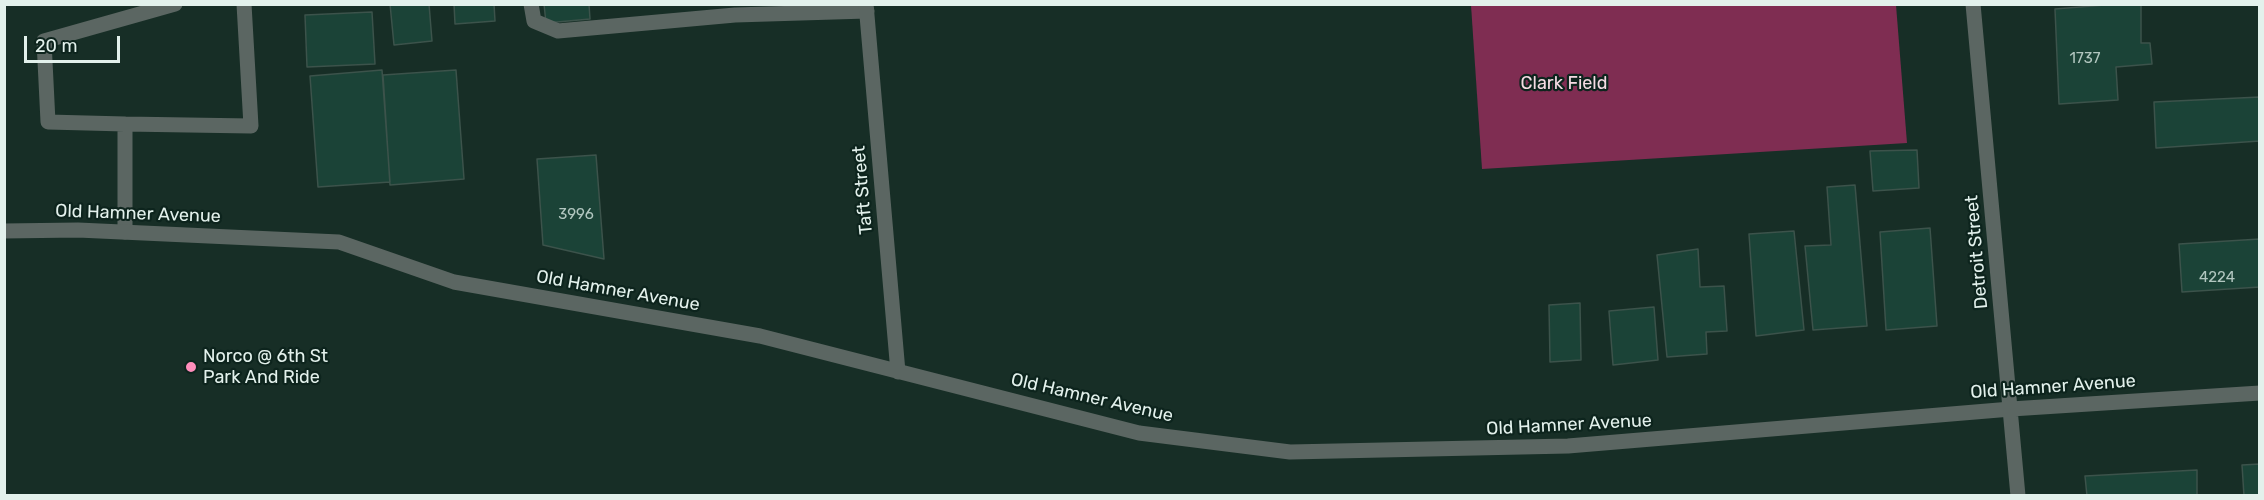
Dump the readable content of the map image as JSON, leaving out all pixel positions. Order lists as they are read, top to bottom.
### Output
{
  "streets": {
    "street": ["Taft Street", "Old Hamner Avenue", "Detroit Street"]
  },
  "crossings": [
    ["Taft Street", "Old Hamner Avenue"],
    ["Old Hamner Avenue", "Detroit Street"]
  ],
  "parks": ["Clark Field"],
  "places": ["Norco @ 6th St Park And Ride"],
  "house_numbers": ["1737", "3996", "4224"],
  "scale_bar": "20 m"
}
